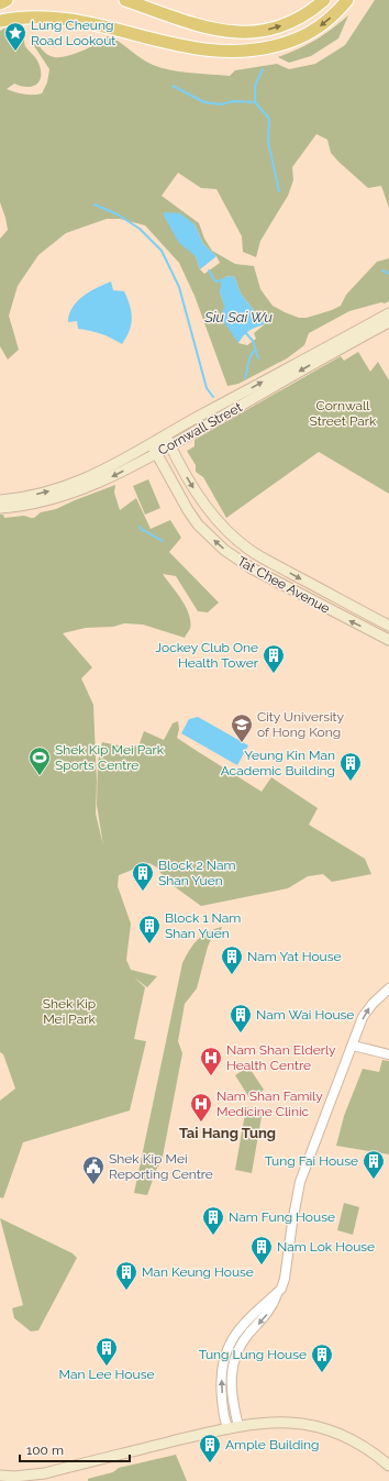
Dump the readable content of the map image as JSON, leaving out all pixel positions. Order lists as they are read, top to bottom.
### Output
{
  "streets": {
    "main road": ["Cornwall Street", "Tat Chee Avenue"]
  },
  "crossings": [
    ["Cornwall Street", "Tat Chee Avenue"]
  ],
  "districts": ["Tai Hang Tung"],
  "water": ["Siu Sai Wu"],
  "parks": ["Cornwall Street Park", "Shek Kip Mei Park"],
  "places": {
    "place": ["Lung Cheung Road Lookout"],
    "building": [
      "Jockey Club One Health Tower",
      "Yeung Kin Man Academic Building",
      "Block 2 Nam Shan Yuen",
      "Block 1 Nam Shan Yuen",
      "Nam Yat House",
      "Nam Wai House",
      "Tung Fai House",
      "Nam Fung House",
      "Nam Lok House",
      "Man Keung House",
      "Man Lee House",
      "Tung Lung House",
      "Ample Building"
    ],
    "school or university": ["City University of Hong Kong"],
    "sports": ["Shek Kip Mei Park Sports Centre"],
    "hospital": ["Nam Shan Elderly Health Centre", "Nam Shan Family Medicine Clinic"],
    "public building": ["Shek Kip Mei Reporting Centre"]
  },
  "scale_bar": "100 m"
}
